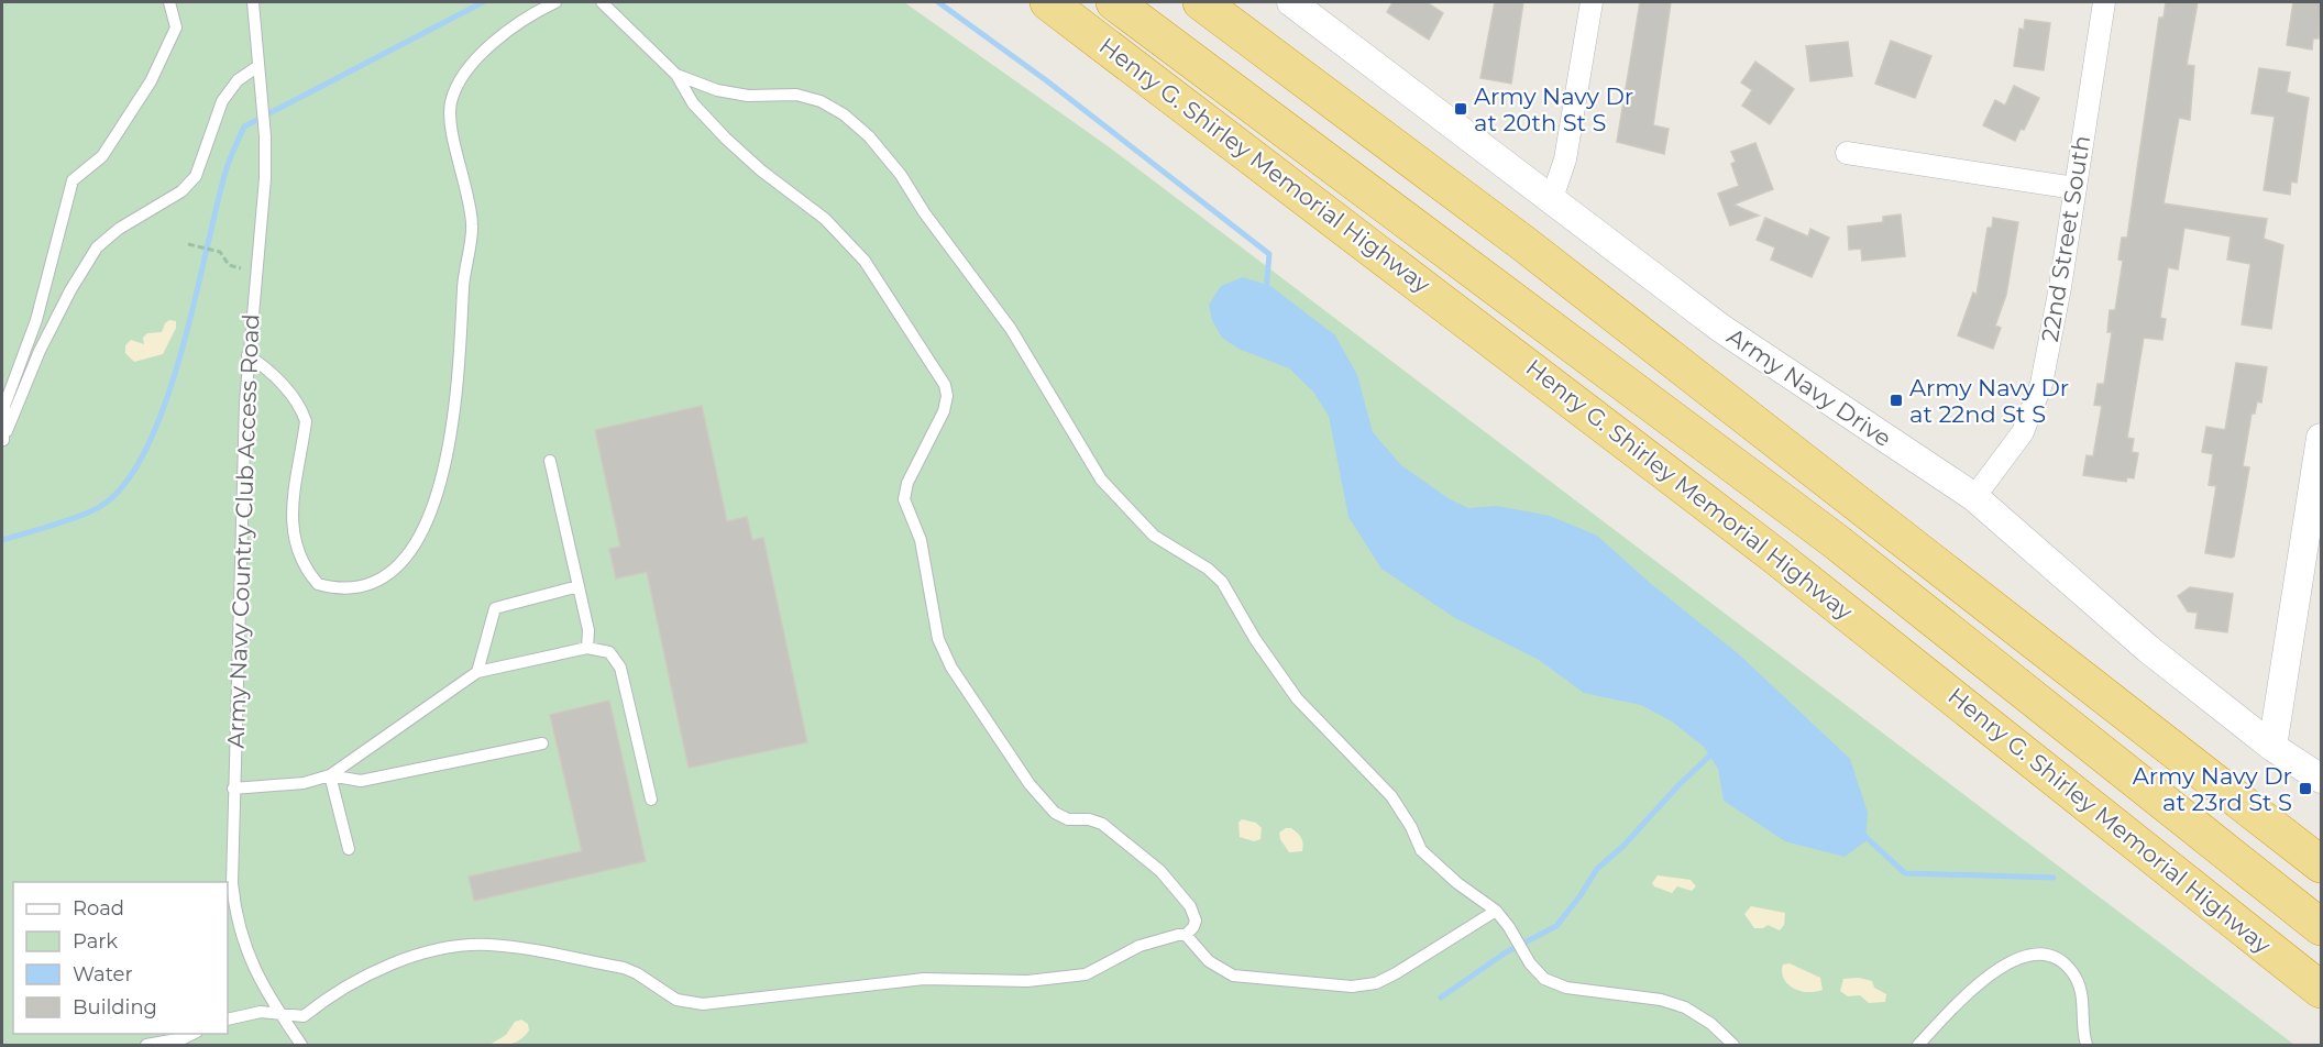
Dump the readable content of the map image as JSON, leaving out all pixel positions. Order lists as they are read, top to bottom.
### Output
{
  "streets": {
    "highway": ["Henry G. Shirley Memorial Highway"],
    "street": ["22nd Street South", "Army Navy Drive"],
    "lane": ["Army Navy Country Club Access Road"]
  },
  "crossings": [
    ["22nd Street South", "Army Navy Drive"]
  ],
  "places": {
    "transit": ["Army Navy Dr at 20th St S", "Army Navy Dr at 22nd St S", "Army Navy Dr at 23rd St S"]
  },
  "legend": [
    "Road",
    "Park",
    "Water",
    "Building"
  ]
}
